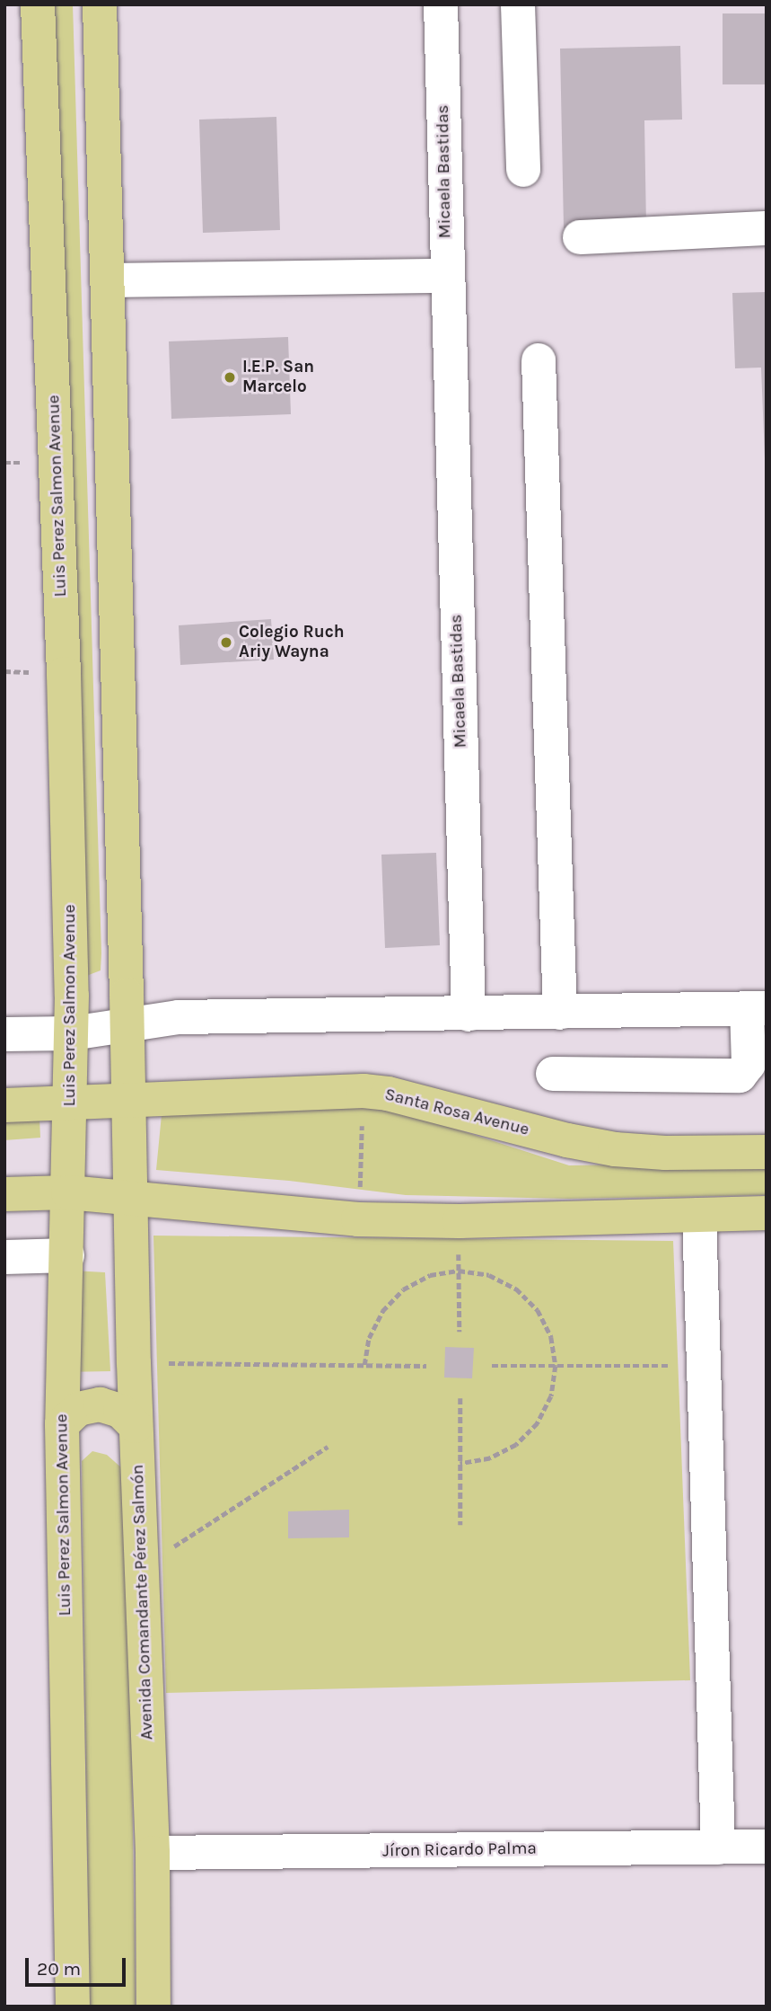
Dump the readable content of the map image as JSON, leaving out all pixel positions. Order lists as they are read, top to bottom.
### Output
{
  "streets": {
    "main road": ["Luis Perez Salmon Avenue", "Santa Rosa Avenue", "Avenida Comandante Pérez Salmón"],
    "street": ["Micaela Bastidas", "Jíron Ricardo Palma"]
  },
  "crossings": [
    ["Luis Perez Salmon Avenue", "Santa Rosa Avenue"],
    ["Avenida Comandante Pérez Salmón", "Jíron Ricardo Palma"]
  ],
  "places": ["I.E.P. San Marcelo", "Colegio Ruch Ariy Wayna"],
  "scale_bar": "20 m"
}
